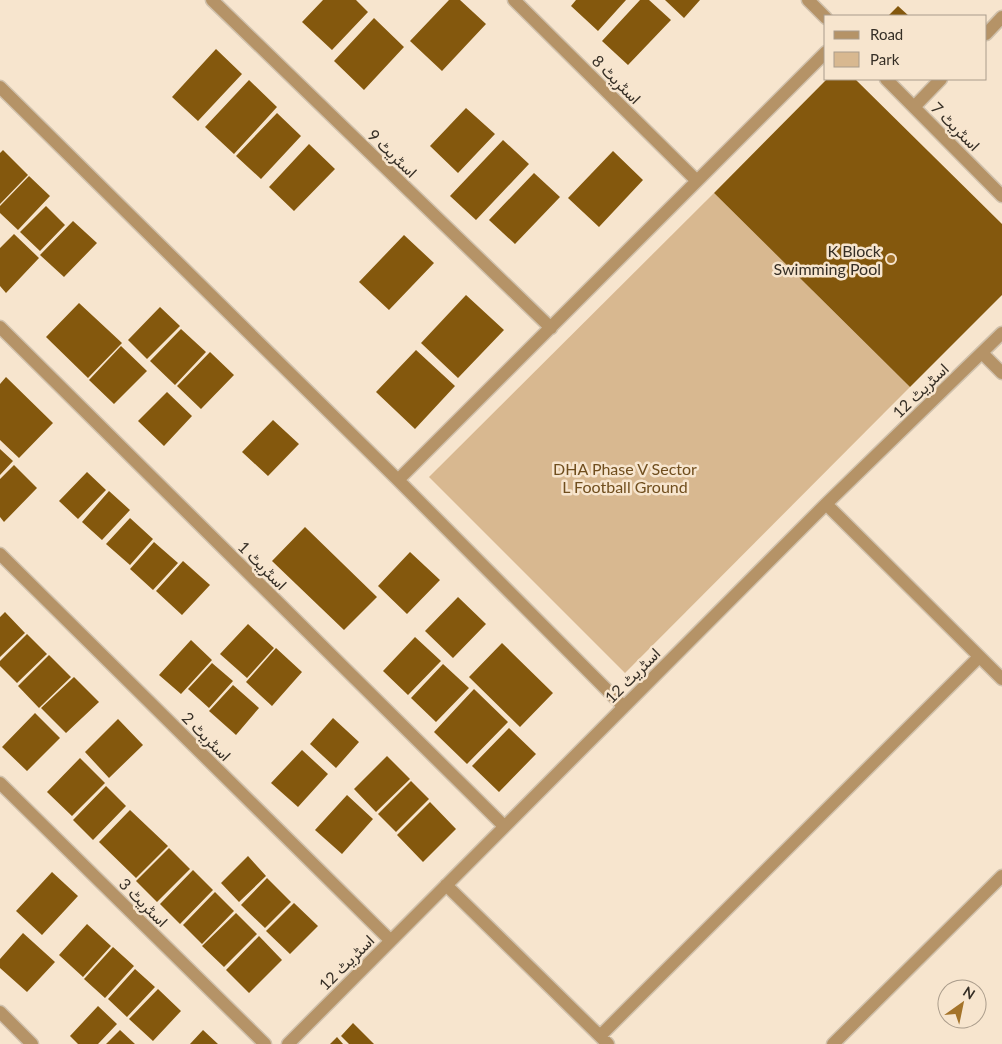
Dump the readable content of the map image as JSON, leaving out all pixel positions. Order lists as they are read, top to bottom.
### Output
{
  "streets": {
    "street": [
      "اسٹریٹ 8",
      "اسٹریٹ 7",
      "اسٹریٹ 9",
      "اسٹریٹ 12",
      "اسٹریٹ 1",
      "اسٹریٹ 2",
      "اسٹریٹ 3"
    ]
  },
  "crossings": [
    ["اسٹریٹ 12", "اسٹریٹ 1"],
    ["اسٹریٹ 12", "اسٹریٹ 2"]
  ],
  "parks": ["DHA Phase V Sector L Football Ground"],
  "places": ["K Block Swimming Pool"],
  "legend": ["Road", "Park"],
  "north": "top right"
}
